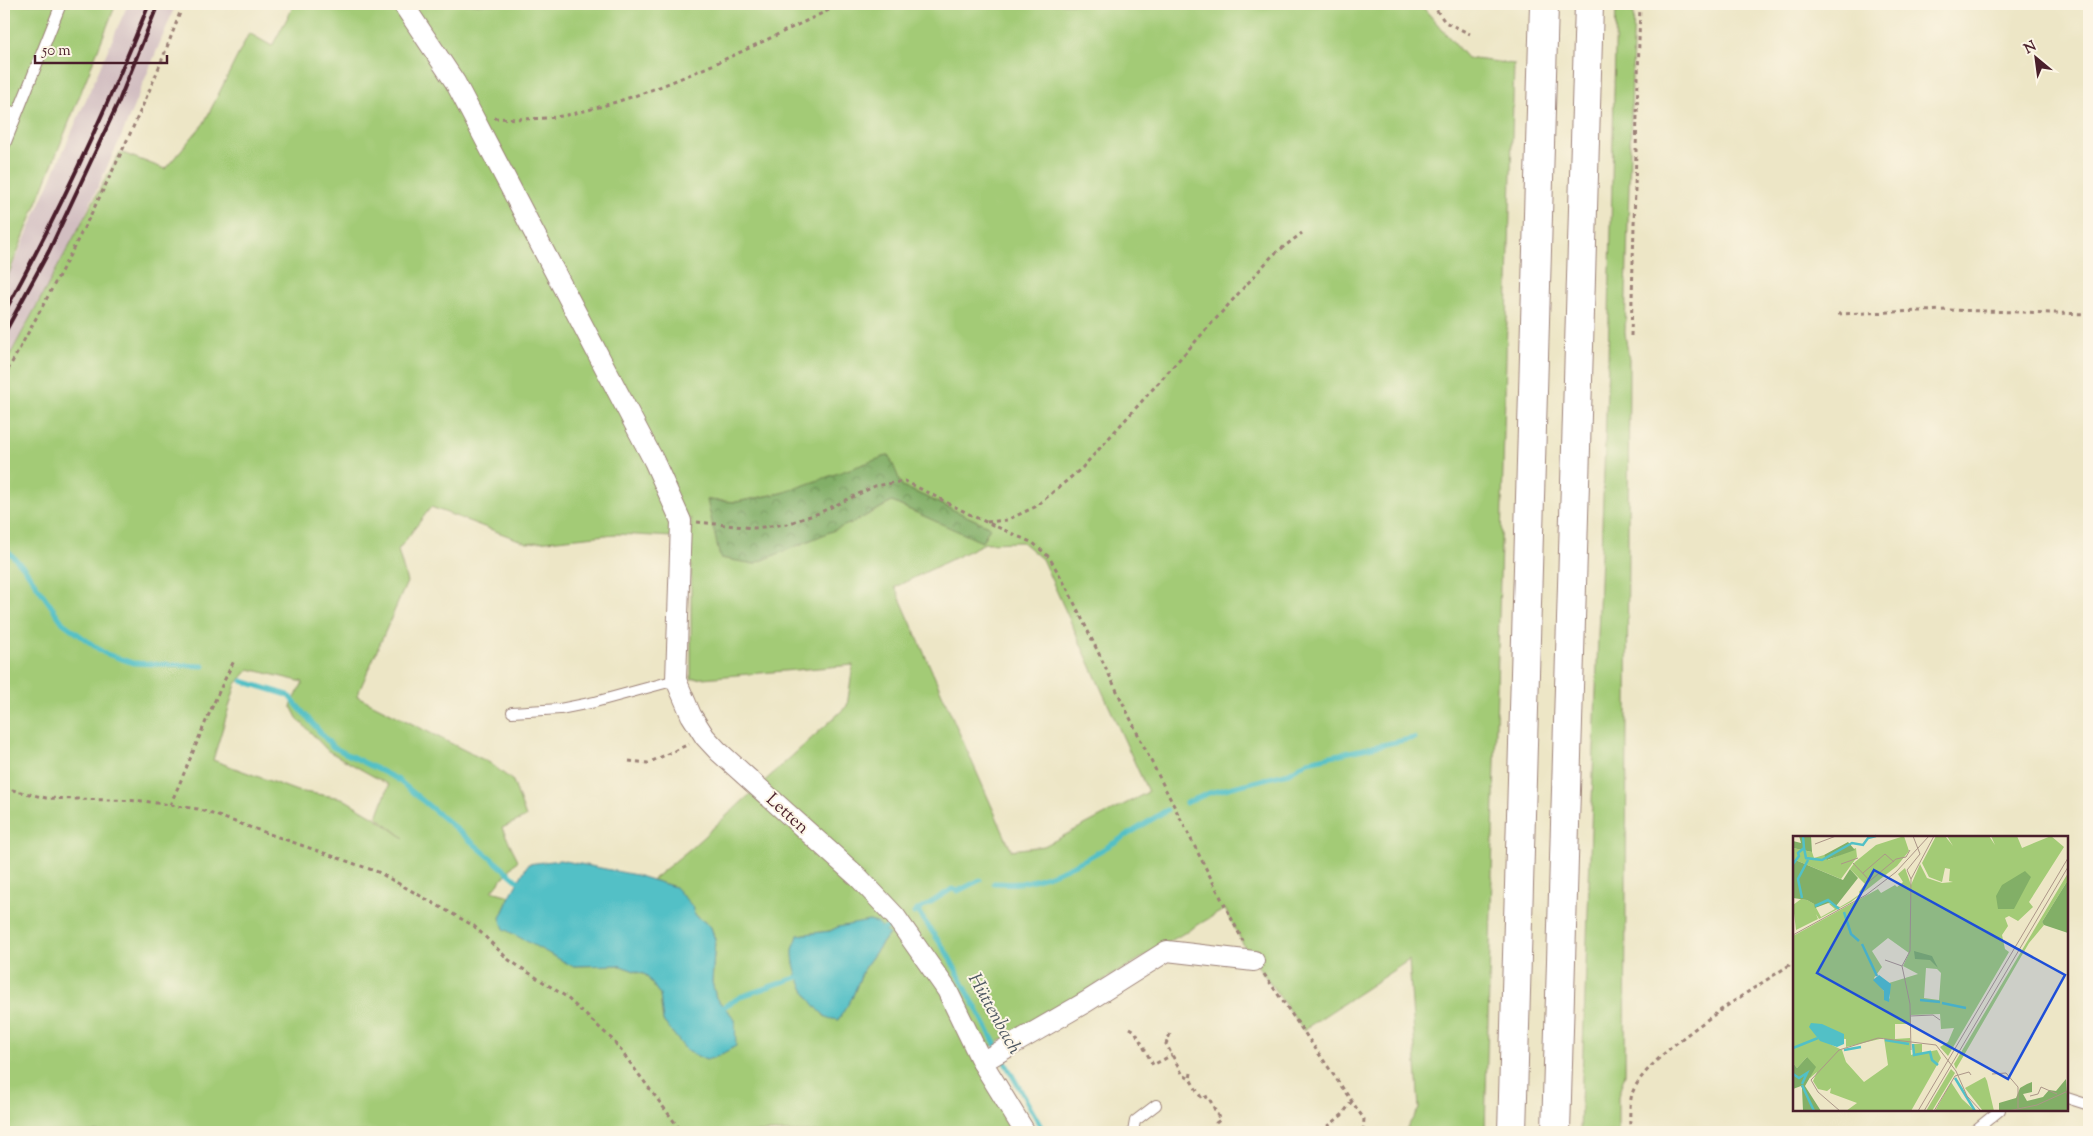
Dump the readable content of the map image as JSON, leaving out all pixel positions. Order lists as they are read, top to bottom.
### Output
{
  "streets": {
    "street": ["Letten"]
  },
  "water": ["Hüttenbach"],
  "scale_bar": "50 m",
  "north": "top left"
}
